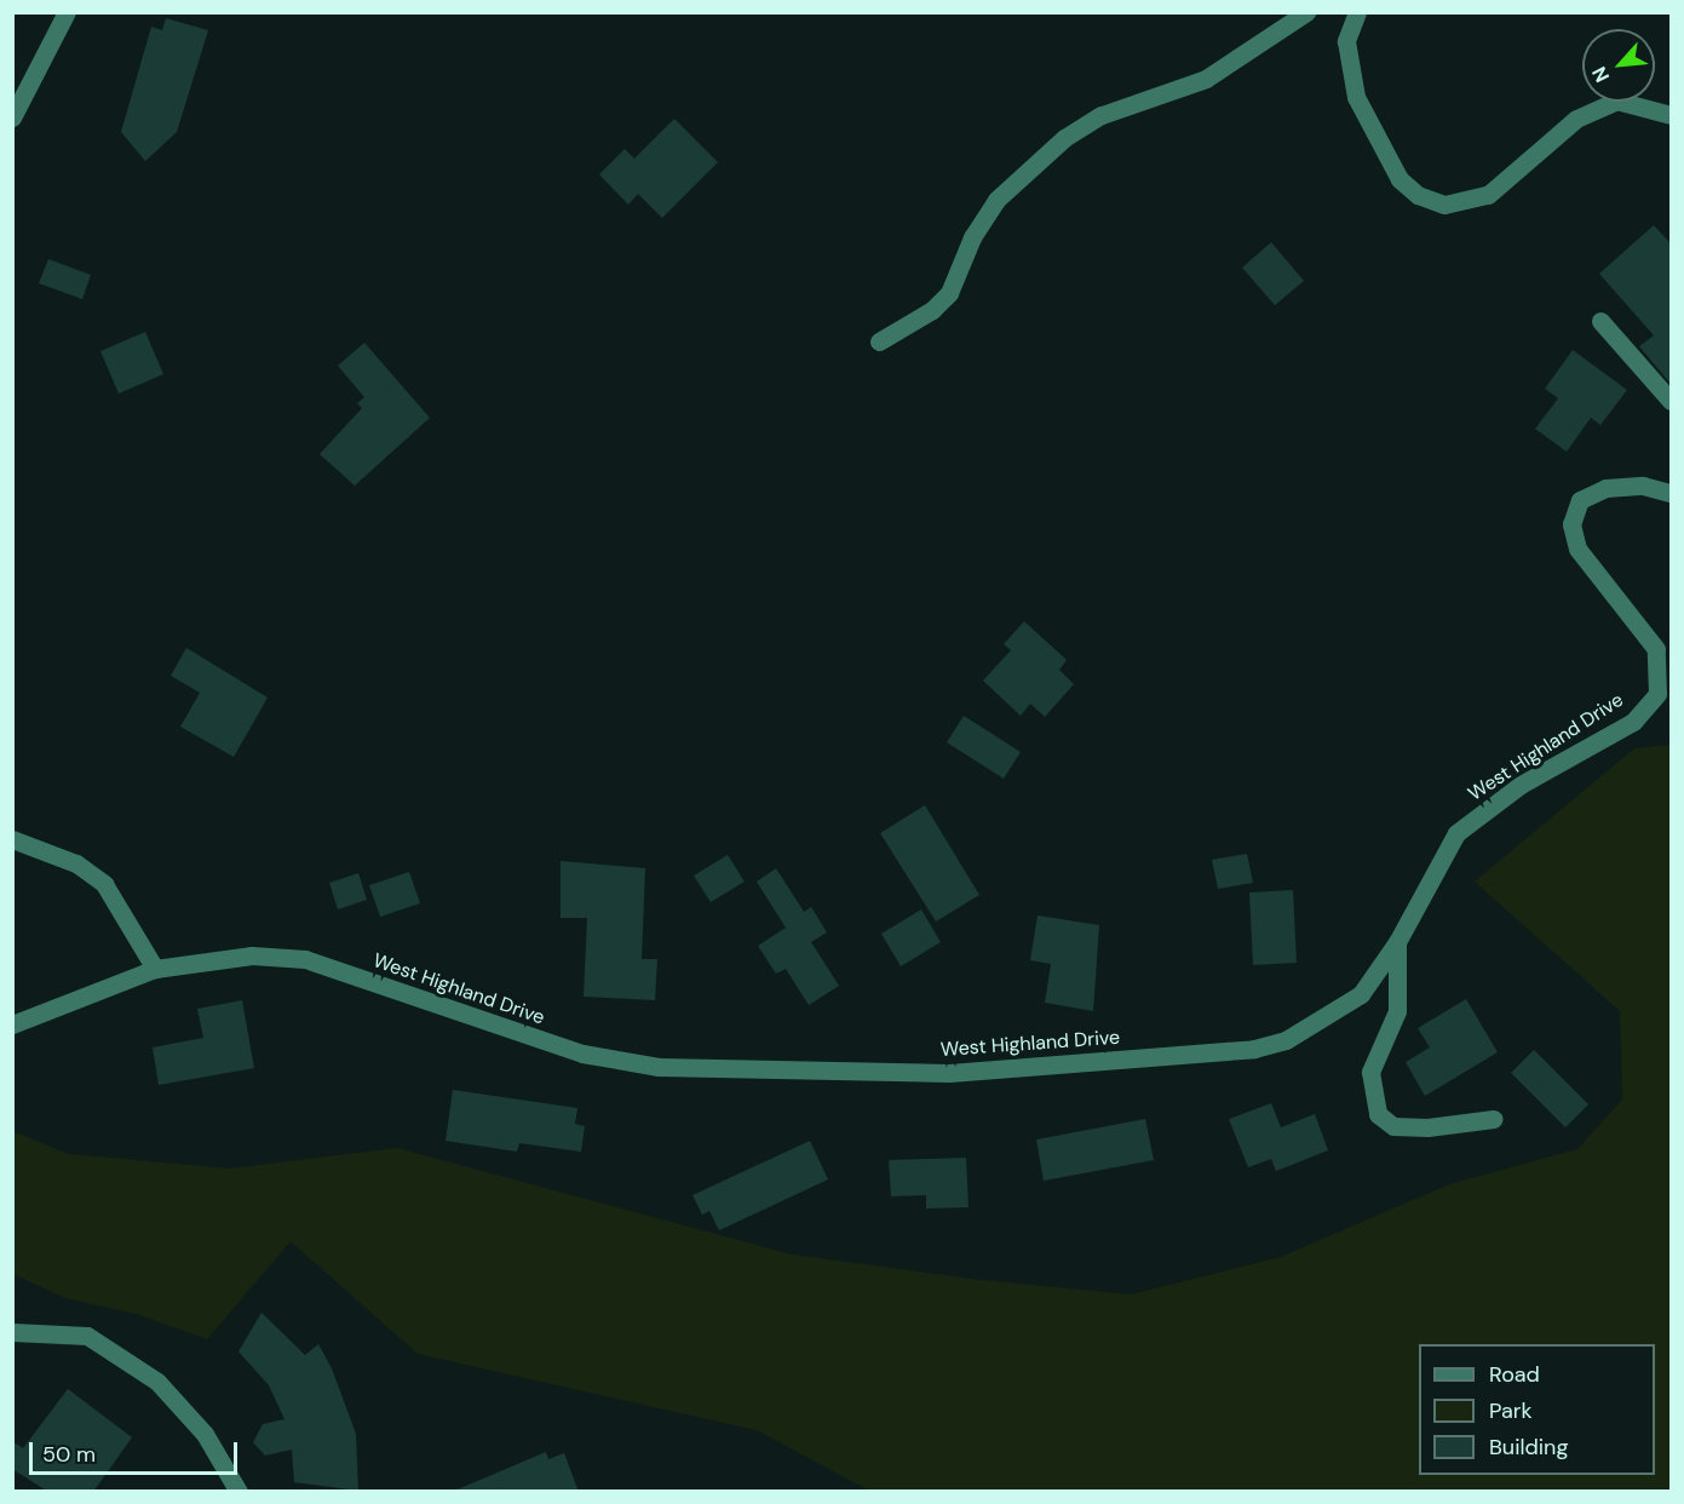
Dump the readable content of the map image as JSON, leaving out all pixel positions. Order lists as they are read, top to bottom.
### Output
{
  "streets": {
    "street": ["West Highland Drive"]
  },
  "legend": ["Road", "Park", "Building"],
  "scale_bar": "50 m",
  "north": "bottom left"
}
